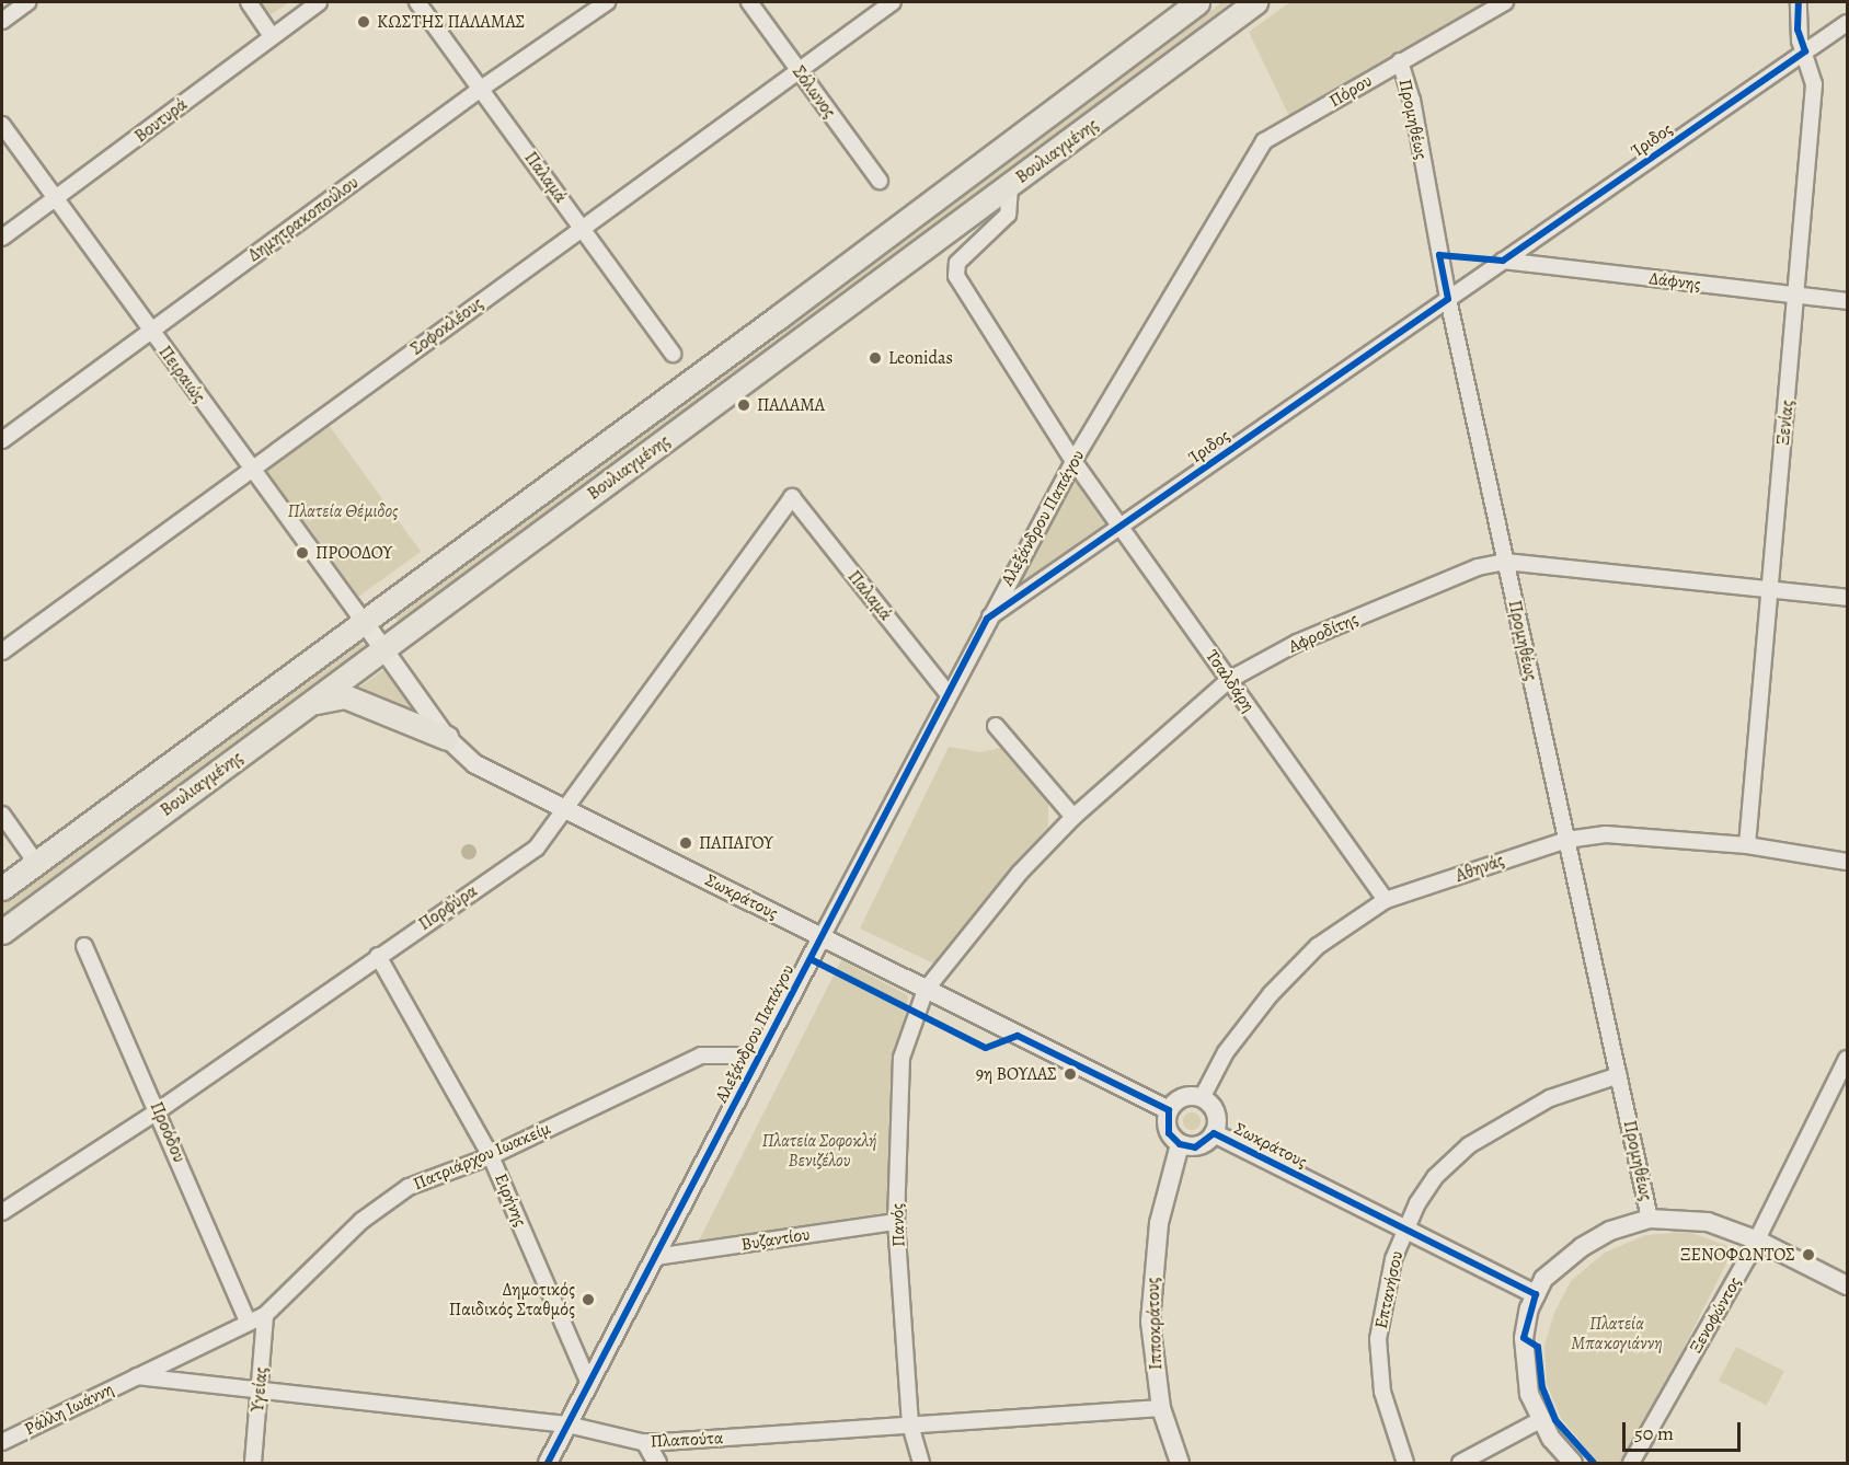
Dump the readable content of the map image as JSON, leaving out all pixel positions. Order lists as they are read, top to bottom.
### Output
{
  "streets": {
    "main road": ["Βουλιαγμένης"],
    "street": [
      "Πόρου",
      "Σόλωνος",
      "Προμηθέως",
      "Βουτυρά",
      "Ίριδος",
      "Παλαμά",
      "Δημητρακοπούλου",
      "Δάφνης",
      "Σοφοκλέους",
      "Πειραιώς",
      "Ξενίας",
      "Αλεξάνδρου Παπάγου",
      "Αφροδίτης",
      "Τσαλδάρη",
      "Αθηνάς",
      "Σωκράτους",
      "Πορφύρα",
      "Προόδου",
      "Πατριάρχου Ιωακείμ",
      "Ειρήνης",
      "Πανός",
      "Βυζαντίου",
      "Επτανήσου",
      "Ξενοφώντος",
      "Ιπποκράτους",
      "Υγείας",
      "Ράλλη Ιωάννη",
      "Πλαπούτα"
    ]
  },
  "crossings": [
    ["Πόρου", "Προμηθέως"],
    ["Πόρου", "Αλεξάνδρου Παπάγου"],
    ["Σόλωνος", "Σοφοκλέους"],
    ["Προμηθέως", "Ίριδος"],
    ["Προμηθέως", "Αφροδίτης"],
    ["Προμηθέως", "Αθηνάς"],
    ["Προμηθέως", "Επτανήσου"],
    ["Βουτυρά", "Πειραιώς"],
    ["Ίριδος", "Δάφνης"],
    ["Ίριδος", "Ξενίας"],
    ["Ίριδος", "Αλεξάνδρου Παπάγου"],
    ["Ίριδος", "Τσαλδάρη"],
    ["Βουλιαγμένης", "Πειραιώς"],
    ["Βουλιαγμένης", "Σωκράτους"],
    ["Παλαμά", "Δημητρακοπούλου"],
    ["Παλαμά", "Σοφοκλέους"],
    ["Παλαμά", "Αλεξάνδρου Παπάγου"],
    ["Παλαμά", "Πορφύρα"],
    ["Δημητρακοπούλου", "Πειραιώς"],
    ["Δάφνης", "Ξενίας"],
    ["Σοφοκλέους", "Πειραιώς"],
    ["Πειραιώς", "Σωκράτους"],
    ["Ξενίας", "Αφροδίτης"],
    ["Ξενίας", "Αθηνάς"],
    ["Αλεξάνδρου Παπάγου", "Τσαλδάρη"],
    ["Αλεξάνδρου Παπάγου", "Σωκράτους"],
    ["Αλεξάνδρου Παπάγου", "Πατριάρχου Ιωακείμ"],
    ["Αλεξάνδρου Παπάγου", "Ειρήνης"],
    ["Αλεξάνδρου Παπάγου", "Βυζαντίου"],
    ["Αλεξάνδρου Παπάγου", "Πλαπούτα"],
    ["Αφροδίτης", "Τσαλδάρη"],
    ["Αφροδίτης", "Σωκράτους"],
    ["Αφροδίτης", "Πανός"],
    ["Τσαλδάρη", "Αθηνάς"],
    ["Αθηνάς", "Σωκράτους"],
    ["Αθηνάς", "Ιπποκράτους"],
    ["Σωκράτους", "Πορφύρα"],
    ["Σωκράτους", "Πανός"],
    ["Σωκράτους", "Επτανήσου"],
    ["Σωκράτους", "Ιπποκράτους"],
    ["Πορφύρα", "Προόδου"],
    ["Πορφύρα", "Ειρήνης"],
    ["Προόδου", "Πατριάρχου Ιωακείμ"],
    ["Πατριάρχου Ιωακείμ", "Ειρήνης"],
    ["Πατριάρχου Ιωακείμ", "Υγείας"],
    ["Πατριάρχου Ιωακείμ", "Ράλλη Ιωάννη"],
    ["Πατριάρχου Ιωακείμ", "Πλαπούτα"],
    ["Πανός", "Βυζαντίου"],
    ["Πανός", "Πλαπούτα"],
    ["Ιπποκράτους", "Πλαπούτα"],
    ["Υγείας", "Πλαπούτα"],
    ["Ράλλη Ιωάννη", "Πλαπούτα"]
  ],
  "parks": ["Πλατεία Θέμιδος", "Πλατεία Σοφοκλή Βενιζέλου", "Πλατεία Μπακογιάννη"],
  "places": [
    "ΚΩΣΤΗΣ ΠΑΛΑΜΑΣ",
    "Leonidas",
    "ΠΑΛΑΜΑ",
    "ΠΡΟΟΔΟΥ",
    "ΠΑΠΑΓΟΥ",
    "9η ΒΟΥΛΑΣ",
    "ΞΕΝΟΦΩΝΤΟΣ",
    "Δημοτικός Παιδικός Σταθμός"
  ],
  "scale_bar": "50 m"
}
